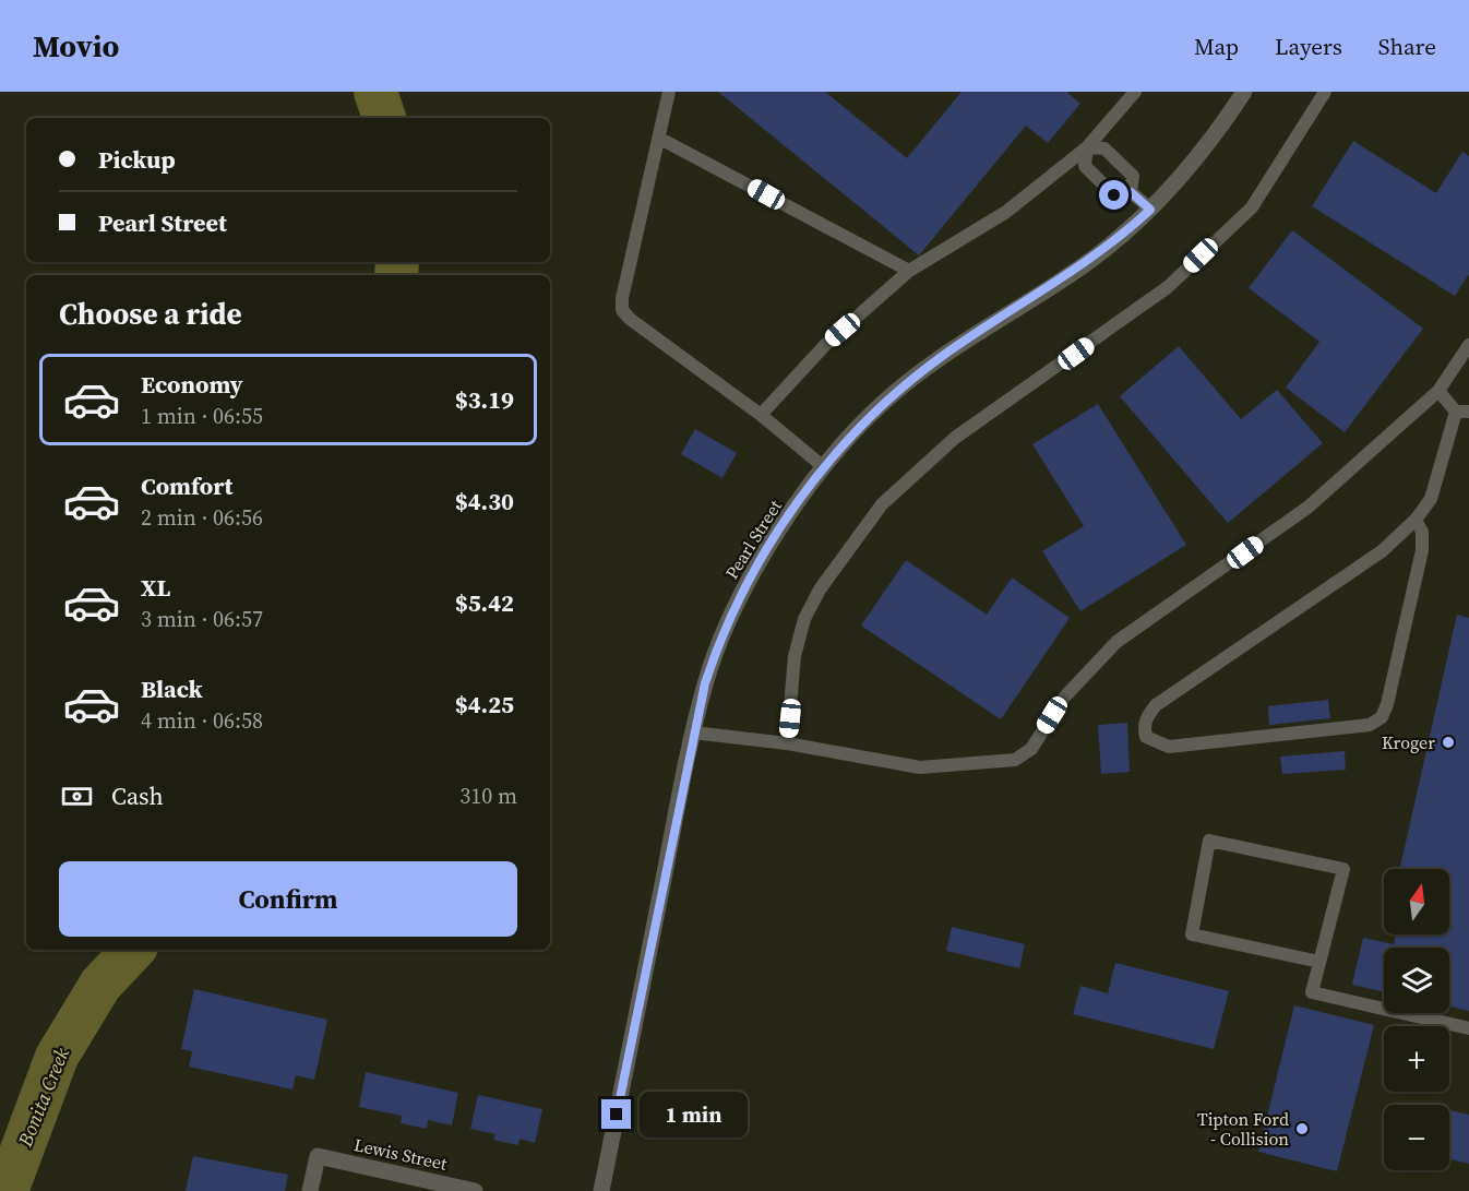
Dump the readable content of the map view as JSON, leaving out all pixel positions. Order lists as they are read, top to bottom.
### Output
{
  "streets": {
    "street": ["Pearl Street", "Lewis Street"]
  },
  "water": ["Bonita Creek"],
  "places": ["Kroger", "Tipton Ford - Collision"],
  "north": "top",
  "page": {
    "header": "Movio",
    "nav": ["Map", "Layers", "Share"],
    "banner": ["Pickup", "Pearl Street"],
    "heading": "Choose a ride",
    "list": [
      {
        "name": "Economy",
        "note": "1 min · 06:55",
        "value": "$3.19"
      },
      {
        "name": "Comfort",
        "note": "2 min · 06:56",
        "value": "$4.30"
      },
      {
        "name": "XL",
        "note": "3 min · 06:57",
        "value": "$5.42"
      },
      {
        "name": "Black",
        "note": "4 min · 06:58",
        "value": "$4.25"
      }
    ],
    "pay": ["Cash", "310 m"],
    "buttons": "Confirm",
    "map_buttons": ["+", "−"],
    "bubble": "1 min"
  }
}
